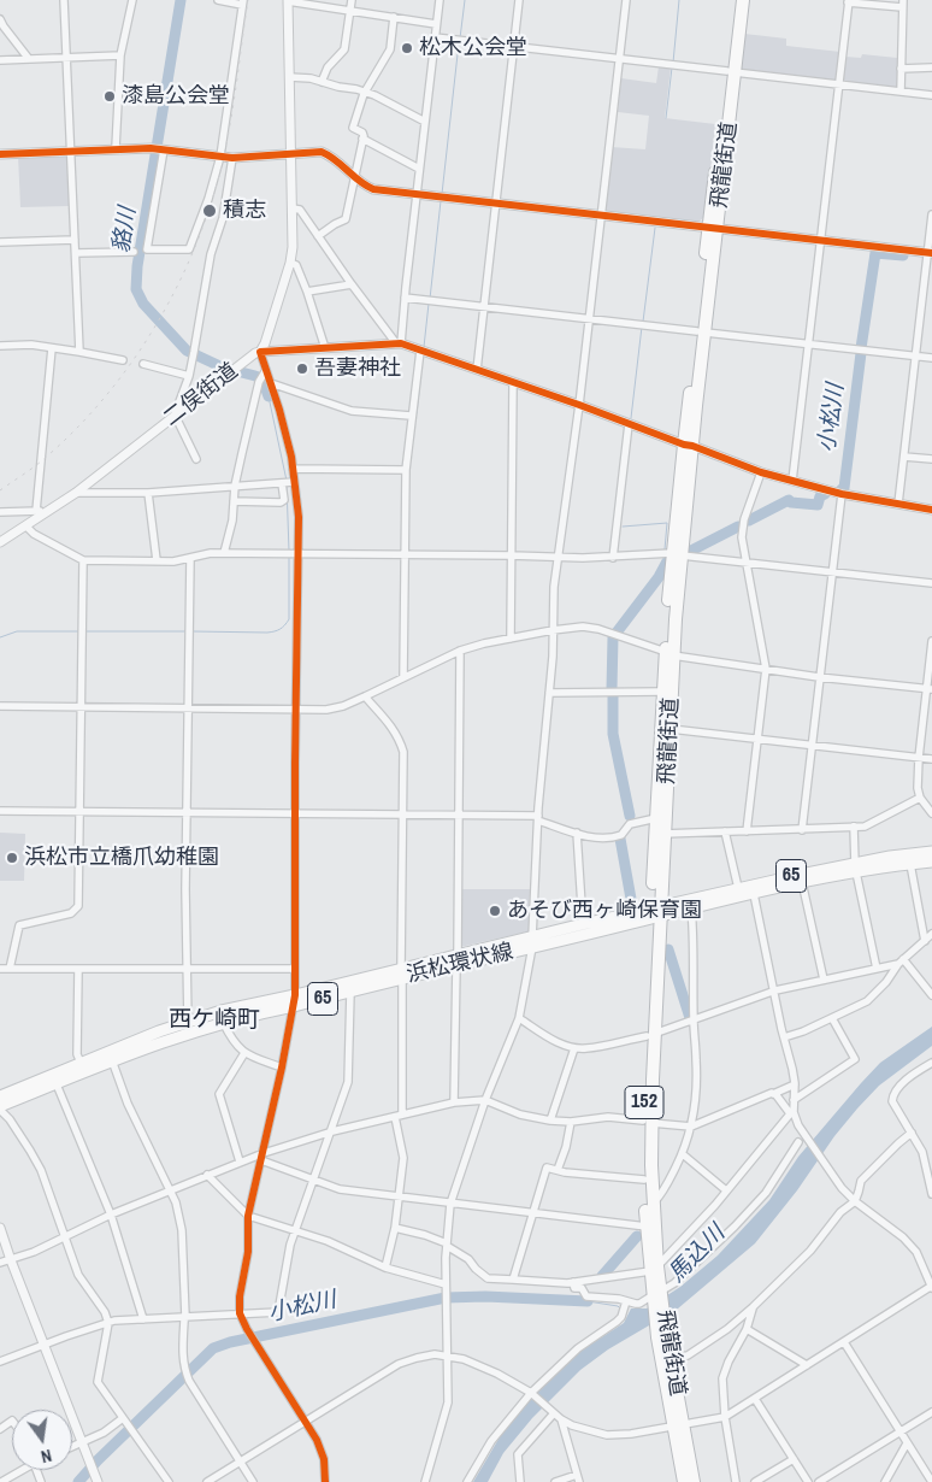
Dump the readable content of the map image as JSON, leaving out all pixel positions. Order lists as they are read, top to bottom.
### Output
{
  "streets": {
    "highway": ["飛龍街道", "152"],
    "main road": ["65", "浜松環状線"],
    "street": ["二俣街道"]
  },
  "crossings": [
    ["飛龍街道", "浜松環状線"]
  ],
  "districts": ["西ケ崎町"],
  "water": ["貉川", "小松川", "馬込川"],
  "places": [
    "松木公会堂",
    "漆島公会堂",
    "積志",
    "吾妻神社",
    "浜松市立橋爪幼稚園",
    "あそび西ヶ崎保育園"
  ],
  "north": "bottom"
}
